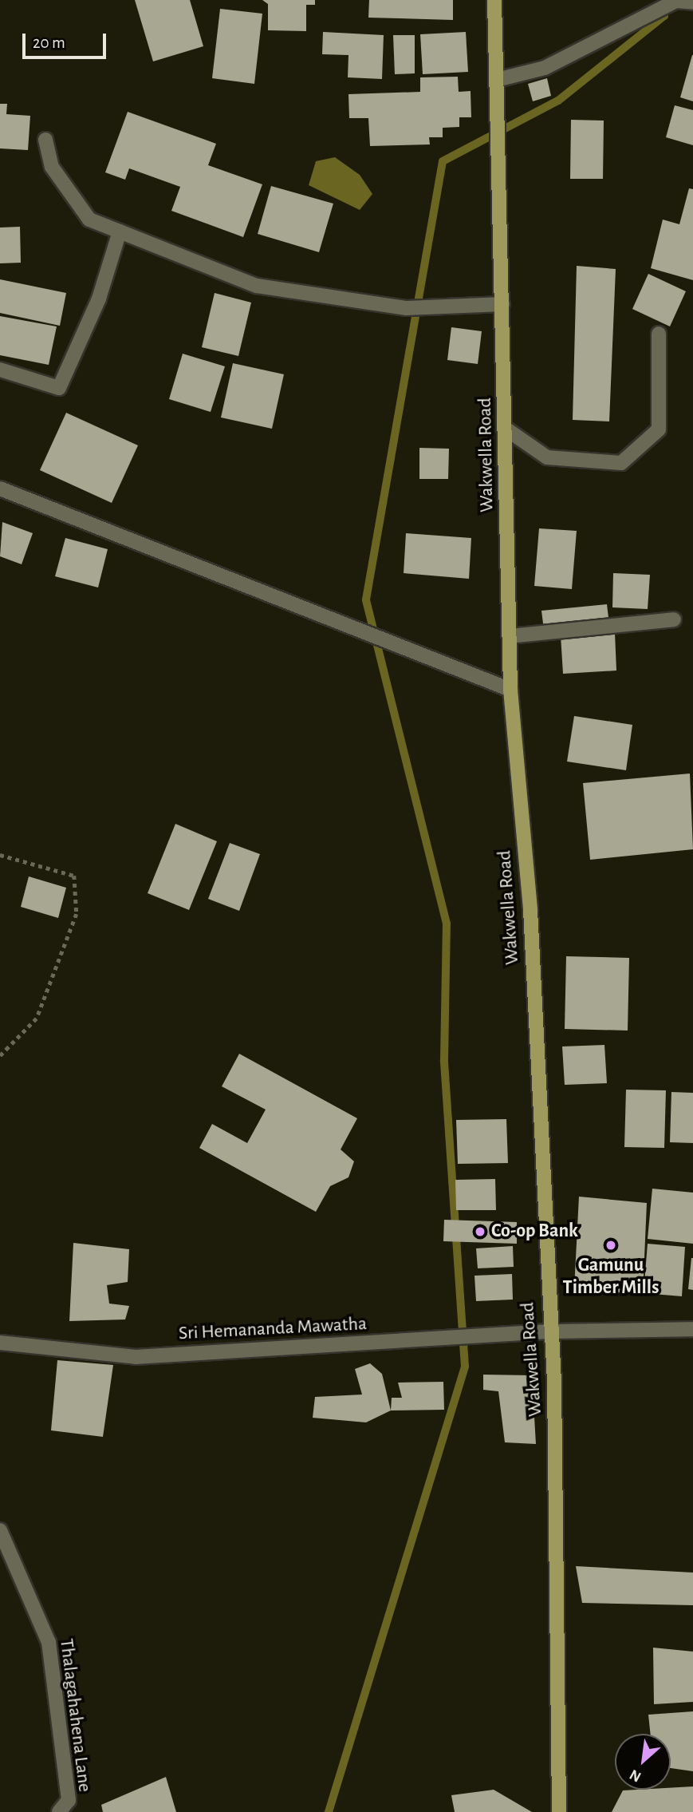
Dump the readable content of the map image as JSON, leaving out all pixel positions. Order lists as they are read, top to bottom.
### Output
{
  "streets": {
    "main road": ["Wakwella Road"],
    "street": ["Sri Hemananda Mawatha", "Thalagahahena Lane"]
  },
  "crossings": [
    ["Wakwella Road", "Sri Hemananda Mawatha"]
  ],
  "places": ["Co-op Bank", "Gamunu Timber Mills"],
  "scale_bar": "20 m",
  "north": "bottom left"
}
